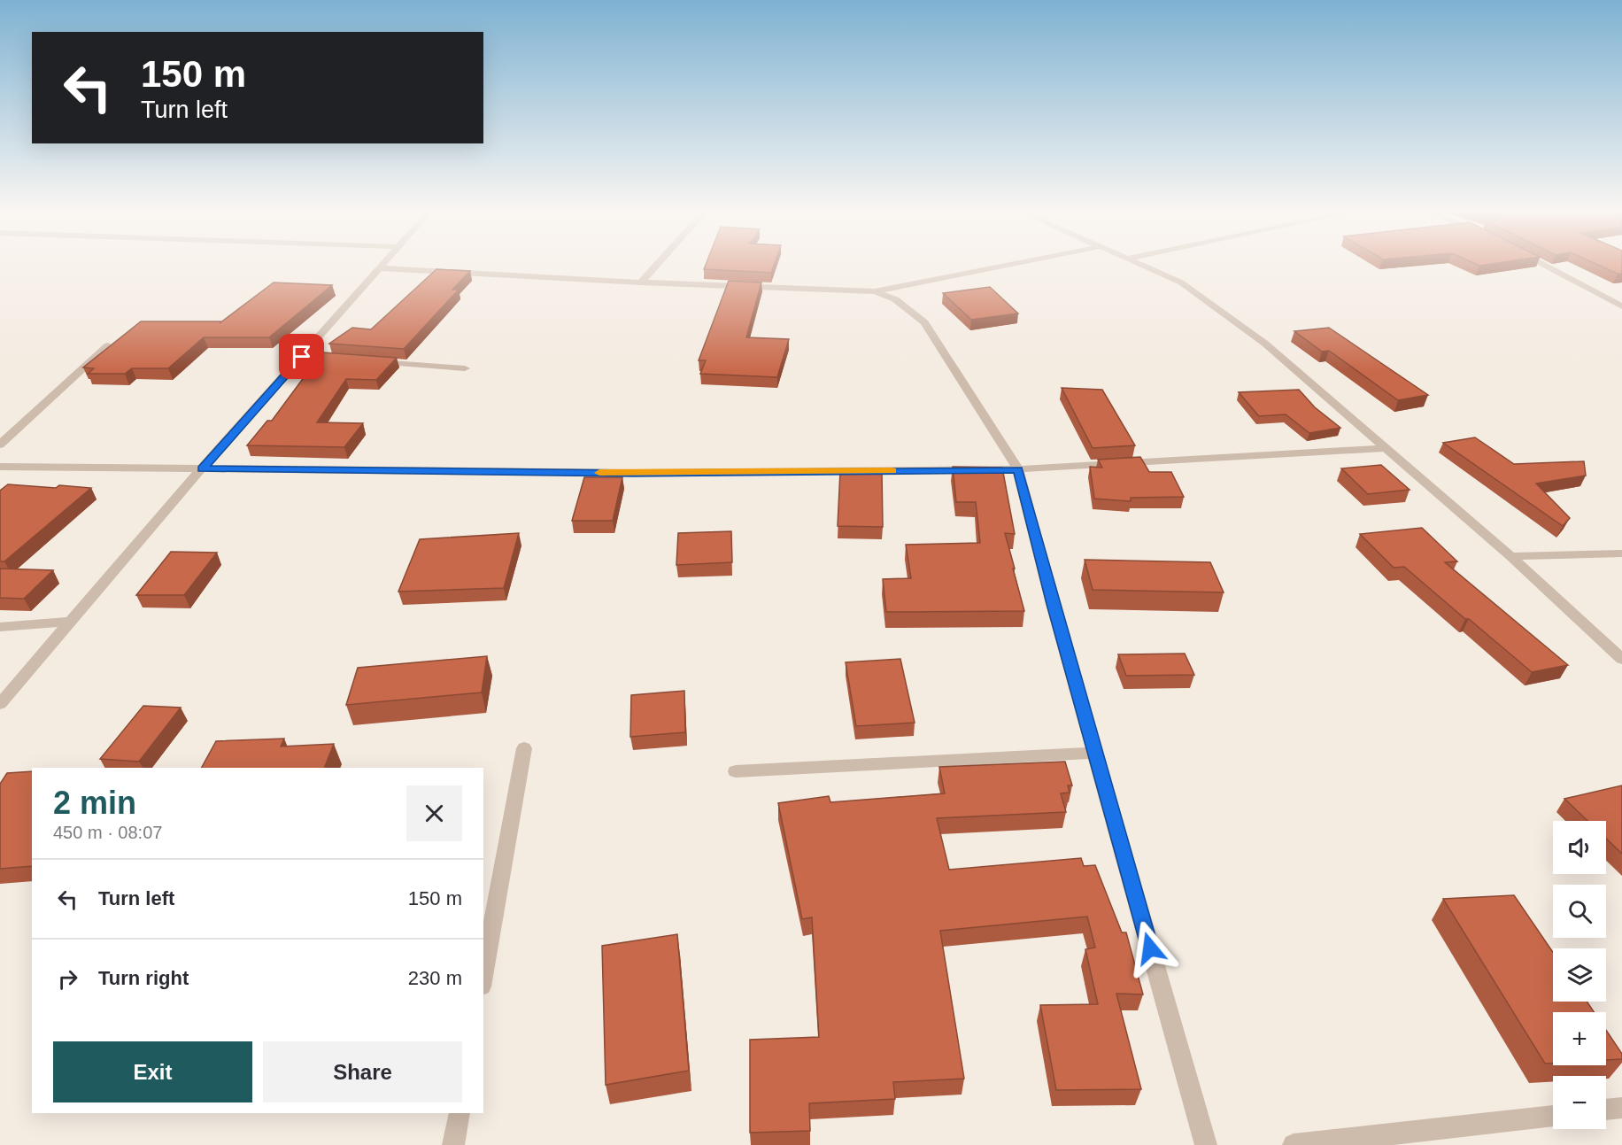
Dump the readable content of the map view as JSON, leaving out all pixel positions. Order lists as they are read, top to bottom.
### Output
{
  "page": {
    "turn": ["150 m", "Turn left"],
    "heading": ["2 min", "450 m · 08:07"],
    "map_buttons": ["+", "−"],
    "list": [
      {
        "name": "Turn left",
        "value": "150 m"
      },
      {
        "name": "Turn right",
        "value": "230 m"
      }
    ],
    "buttons": ["Exit", "Share"]
  }
}
